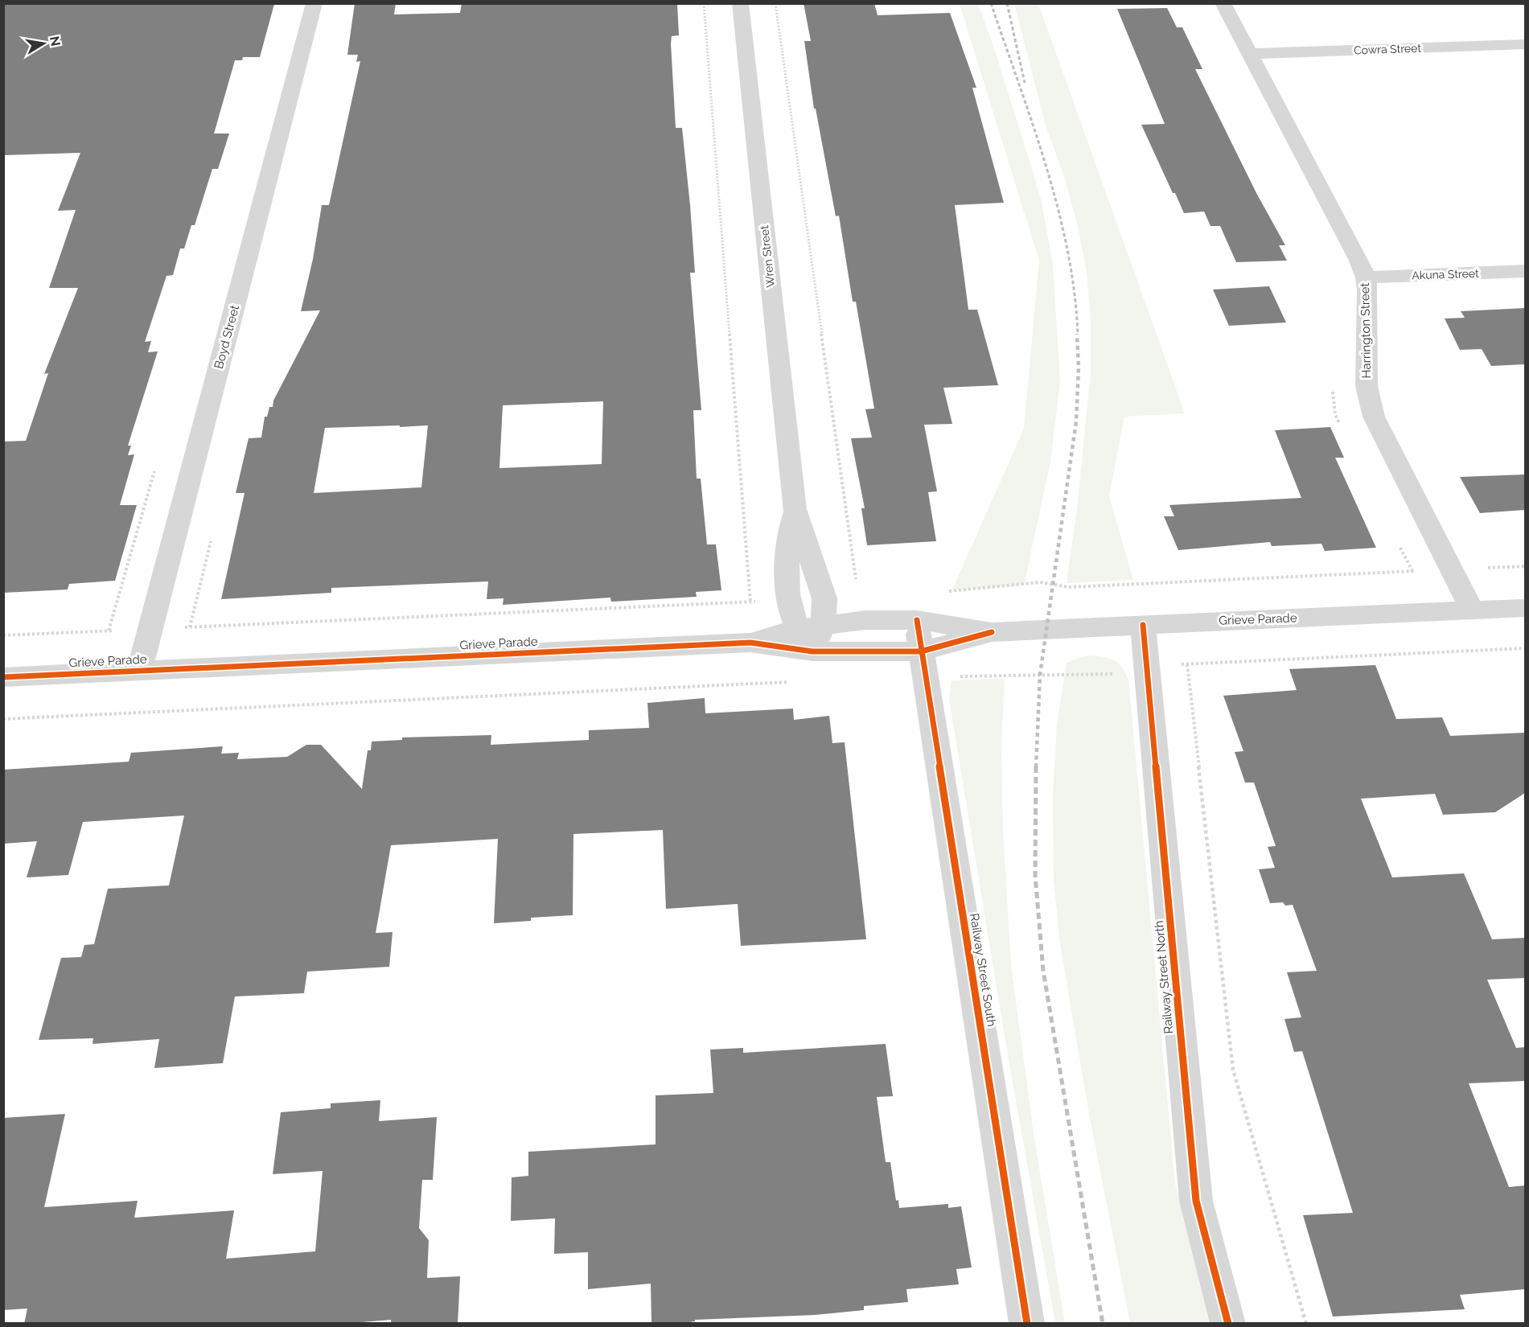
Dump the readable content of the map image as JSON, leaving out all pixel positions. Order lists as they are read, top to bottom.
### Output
{
  "streets": {
    "street": [
      "Cowra Street",
      "Wren Street",
      "Akuna Street",
      "Harrington Street",
      "Boyd Street",
      "Grieve Parade",
      "Railway Street South",
      "Railway Street North"
    ]
  },
  "crossings": [
    ["Cowra Street", "Harrington Street"],
    ["Wren Street", "Grieve Parade"],
    ["Akuna Street", "Harrington Street"],
    ["Harrington Street", "Grieve Parade"],
    ["Boyd Street", "Grieve Parade"],
    ["Grieve Parade", "Railway Street South"],
    ["Grieve Parade", "Railway Street North"]
  ],
  "north": "right"
}
